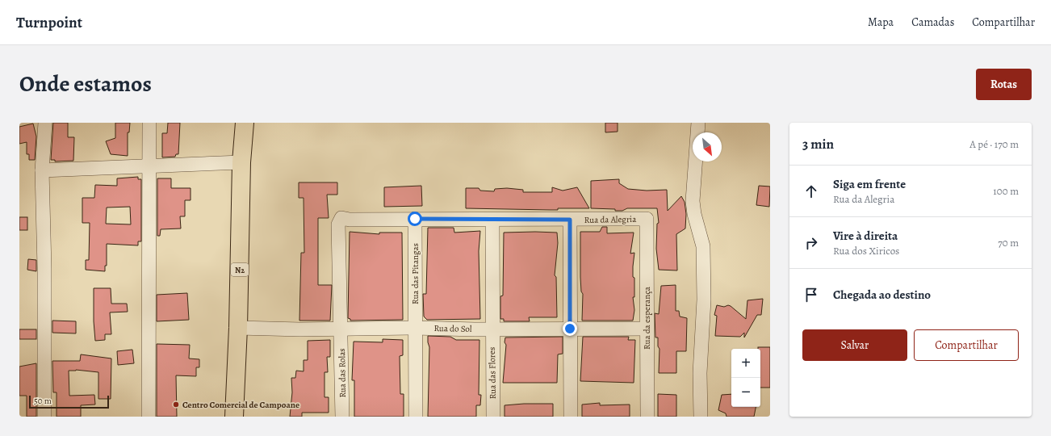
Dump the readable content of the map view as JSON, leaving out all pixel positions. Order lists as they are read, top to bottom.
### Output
{
  "streets": {
    "main road": ["N2"],
    "street": [
      "Rua da Alegria",
      "Rua das Pitangas",
      "Rua da esperança",
      "Rua do Sol",
      "Rua das Rolas",
      "Rua das Flores"
    ]
  },
  "crossings": [
    ["Rua da Alegria", "Rua das Pitangas"],
    ["Rua da Alegria", "Rua da esperança"],
    ["Rua da Alegria", "Rua das Rolas"],
    ["Rua da Alegria", "Rua das Flores"],
    ["N2", "Rua do Sol"],
    ["Rua das Pitangas", "Rua do Sol"],
    ["Rua da esperança", "Rua do Sol"],
    ["Rua do Sol", "Rua das Rolas"],
    ["Rua do Sol", "Rua das Flores"]
  ],
  "places": ["Centro Comercial de Campoane"],
  "scale_bar": "50 m",
  "north": "bottom right",
  "page": {
    "header": "Turnpoint",
    "nav": ["Mapa", "Camadas", "Compartilhar"],
    "title": "Onde estamos",
    "buttons": [
      "Rotas",
      ["Salvar", "Compartilhar"]
    ],
    "heading": ["3 min", "A pé · 170 m"],
    "list": [
      ["Siga em frente", "Rua da Alegria", "100 m"],
      ["Vire à direita", "Rua dos Xiricos", "70 m"],
      "Chegada ao destino"
    ],
    "map_buttons": ["+", "−"],
    "scale": "50 m"
  }
}
